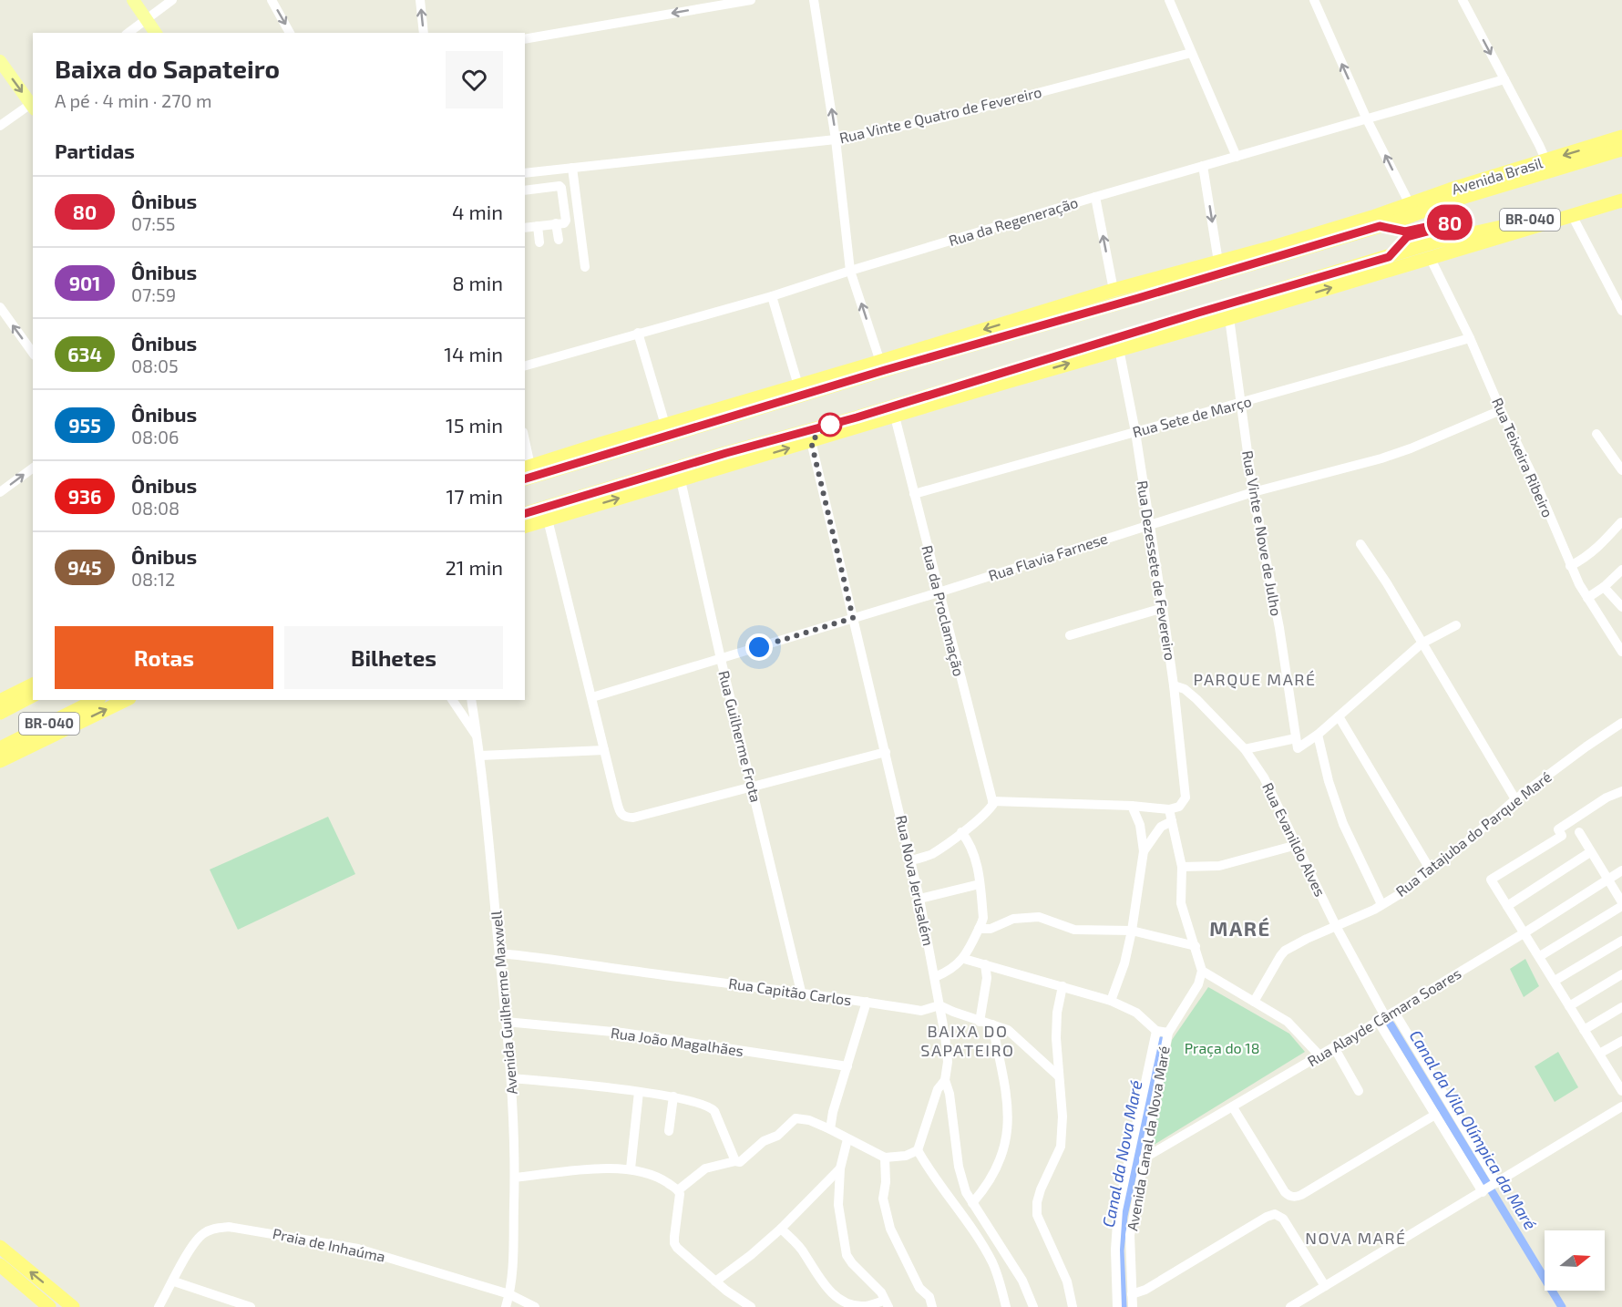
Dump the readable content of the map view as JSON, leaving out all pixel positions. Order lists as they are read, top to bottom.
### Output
{
  "streets": {
    "highway": ["Avenida Brasil", "BR-040"],
    "street": [
      "Rua Vinte e Quatro de Fevereiro",
      "Rua da Regeneração",
      "Rua Sete de Março",
      "Rua Teixeira Ribeiro",
      "Rua Vinte e Nove de Julho",
      "Rua Flavia Farnese",
      "Rua Dezessete de Fevereiro",
      "Rua da Proclamação",
      "Rua Guilherme Frota",
      "Rua Tatajuba do Parque Maré",
      "Rua Evanildo Alves",
      "Rua Nova Jerusalém",
      "Rua Capitão Carlos",
      "Avenida Guilherme Maxwell",
      "Rua Alayde Câmara Soares",
      "Rua João Magalhães",
      "Avenida Canal da Nova Maré",
      "Praia de Inhaúma"
    ]
  },
  "crossings": [
    ["Rua Sete de Março", "Rua Teixeira Ribeiro"],
    ["Rua Sete de Março", "Rua Vinte e Nove de Julho"],
    ["Rua Sete de Março", "Rua Dezessete de Fevereiro"],
    ["Rua Sete de Março", "Rua da Proclamação"],
    ["Rua Teixeira Ribeiro", "Rua Flavia Farnese"],
    ["Rua Vinte e Nove de Julho", "Rua Flavia Farnese"],
    ["Rua Flavia Farnese", "Rua Dezessete de Fevereiro"],
    ["Rua Flavia Farnese", "Rua da Proclamação"],
    ["Rua Flavia Farnese", "Rua Guilherme Frota"],
    ["Rua Flavia Farnese", "Rua Nova Jerusalém"],
    ["Rua Dezessete de Fevereiro", "Rua Evanildo Alves"],
    ["Rua Guilherme Frota", "Rua Capitão Carlos"],
    ["Rua Tatajuba do Parque Maré", "Rua Evanildo Alves"],
    ["Rua Evanildo Alves", "Rua Alayde Câmara Soares"],
    ["Rua Nova Jerusalém", "Rua Capitão Carlos"],
    ["Rua Capitão Carlos", "Avenida Guilherme Maxwell"],
    ["Avenida Guilherme Maxwell", "Rua João Magalhães"],
    ["Avenida Guilherme Maxwell", "Praia de Inhaúma"],
    ["Rua Alayde Câmara Soares", "Avenida Canal da Nova Maré"]
  ],
  "districts": [
    "PARQUE MARÉ",
    "MARÉ",
    "BAIXA DO SAPATEIRO",
    "NOVA MARÉ"
  ],
  "water": ["Canal da Vila Olímpica da Maré", "Canal da Nova Maré"],
  "parks": ["Praça do 18"],
  "lines": ["bus line 80"],
  "north": "right",
  "page": {
    "on_map": "80",
    "heading": [
      ["Baixa do Sapateiro", "A pé · 4 min · 270 m"],
      "Partidas"
    ],
    "list": [
      {
        "mark": "80",
        "name": "Ônibus",
        "note": "07:55",
        "value": "4 min"
      },
      {
        "mark": "901",
        "name": "Ônibus",
        "note": "07:59",
        "value": "8 min"
      },
      {
        "mark": "634",
        "name": "Ônibus",
        "note": "08:05",
        "value": "14 min"
      },
      {
        "mark": "955",
        "name": "Ônibus",
        "note": "08:06",
        "value": "15 min"
      },
      {
        "mark": "936",
        "name": "Ônibus",
        "note": "08:08",
        "value": "17 min"
      },
      {
        "mark": "945",
        "name": "Ônibus",
        "note": "08:12",
        "value": "21 min"
      }
    ],
    "buttons": ["Rotas", "Bilhetes"]
  }
}
